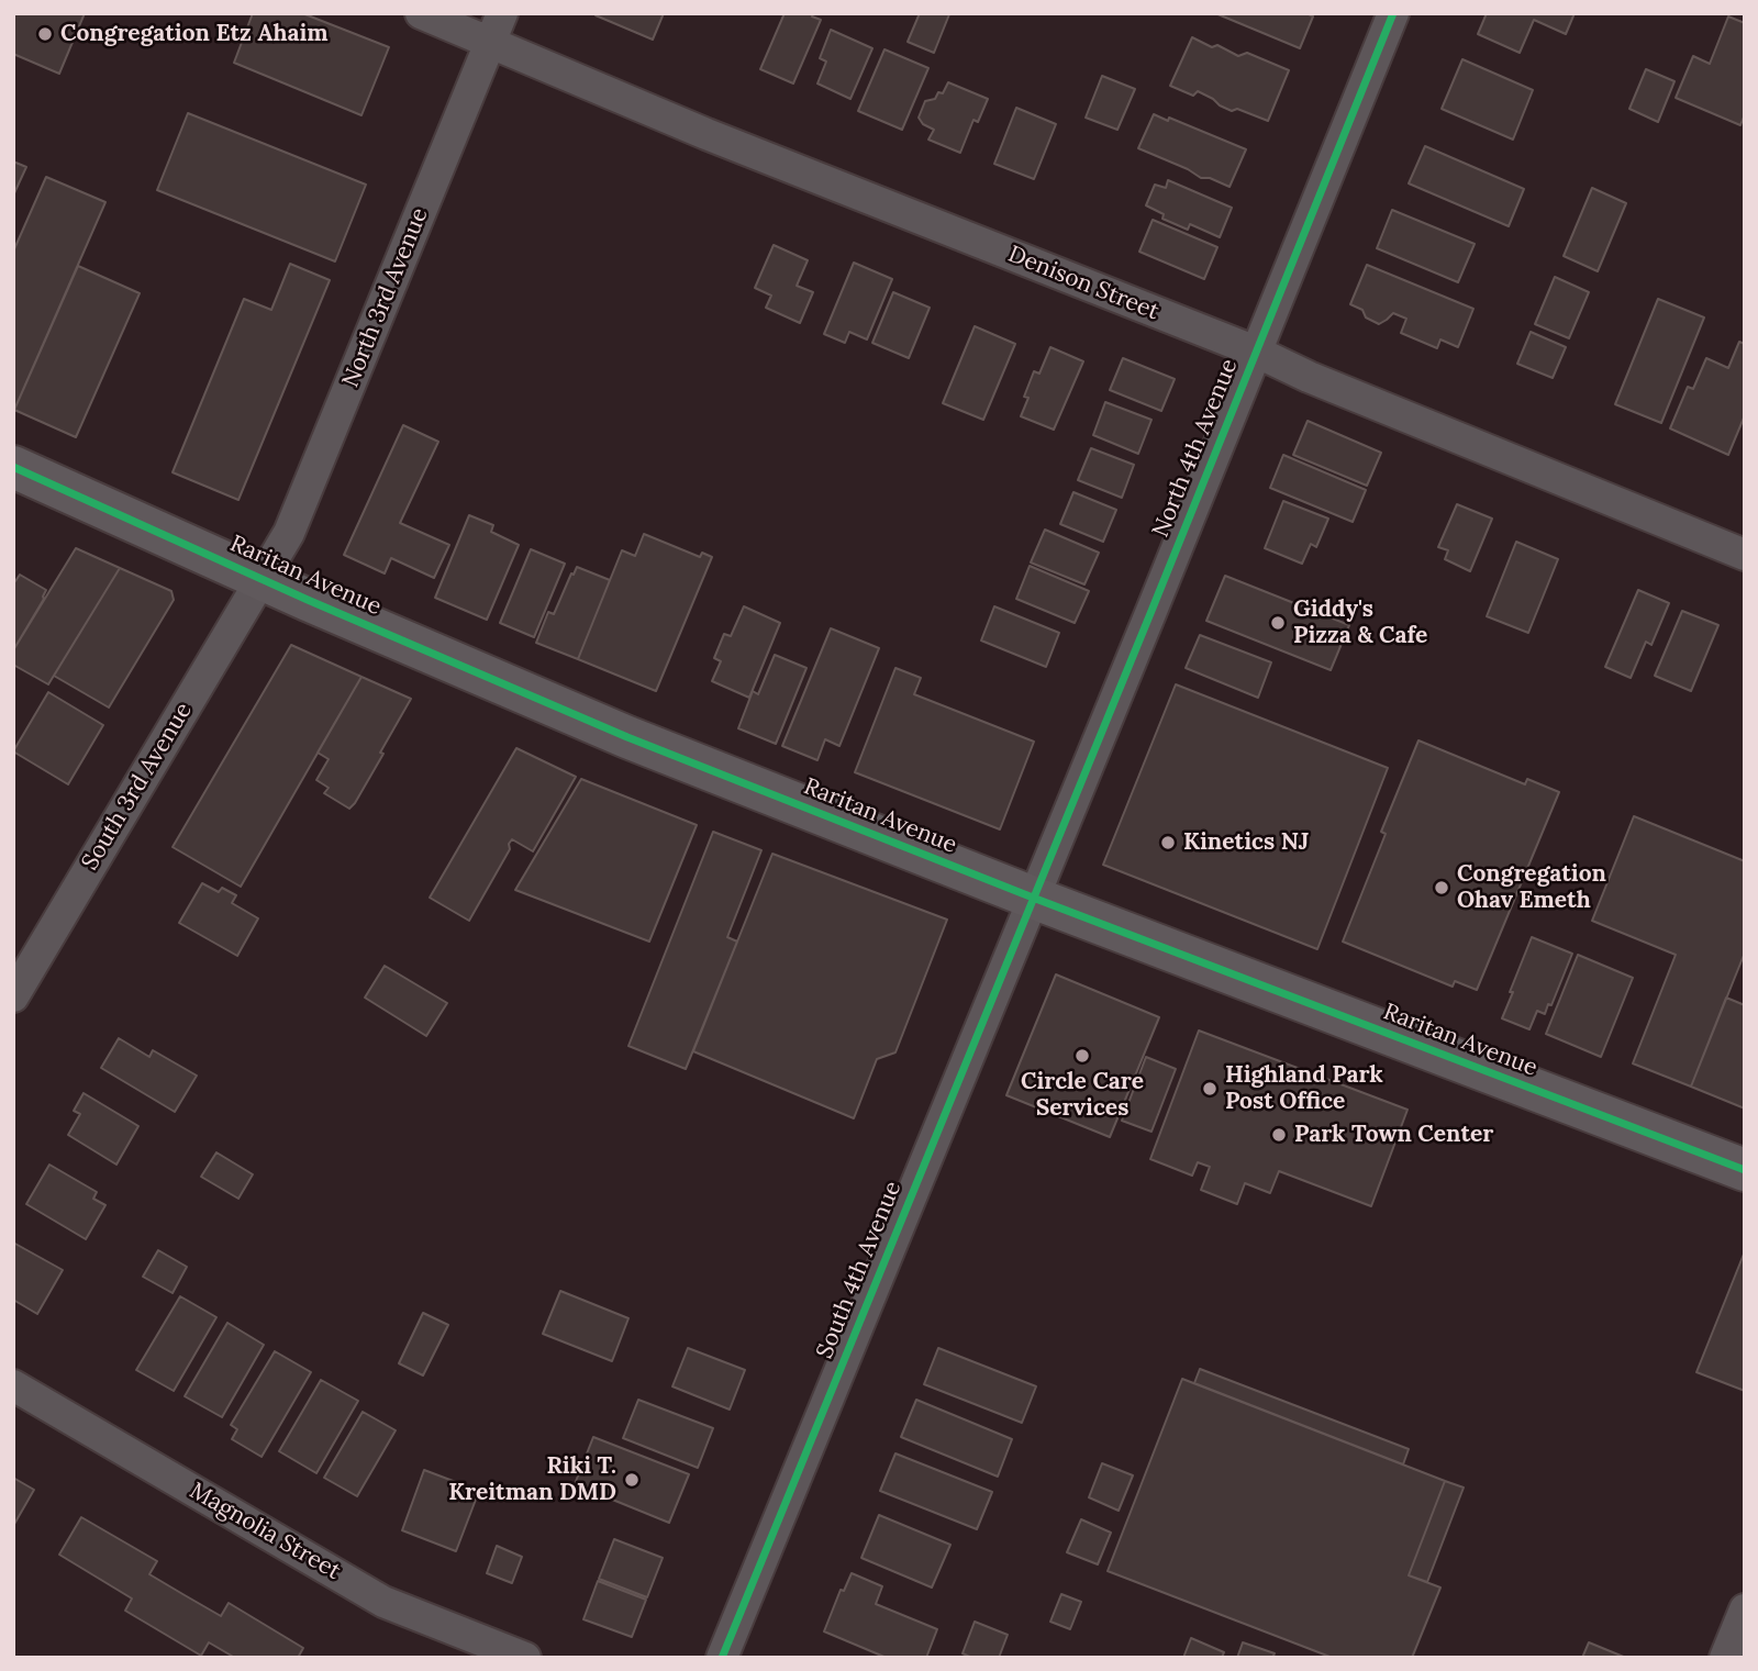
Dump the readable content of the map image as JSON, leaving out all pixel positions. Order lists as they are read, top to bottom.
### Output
{
  "streets": {
    "main road": ["Raritan Avenue"],
    "street": [
      "Denison Street",
      "North 3rd Avenue",
      "North 4th Avenue",
      "South 3rd Avenue",
      "South 4th Avenue",
      "Magnolia Street"
    ]
  },
  "crossings": [
    ["Denison Street", "North 3rd Avenue"],
    ["Denison Street", "North 4th Avenue"],
    ["North 3rd Avenue", "Raritan Avenue"],
    ["North 3rd Avenue", "South 3rd Avenue"],
    ["North 4th Avenue", "Raritan Avenue"],
    ["North 4th Avenue", "South 4th Avenue"],
    ["Raritan Avenue", "South 3rd Avenue"],
    ["Raritan Avenue", "South 4th Avenue"]
  ],
  "places": [
    "Congregation Etz Ahaim",
    "Giddy's Pizza & Cafe",
    "Kinetics NJ",
    "Congregation Ohav Emeth",
    "Circle Care Services",
    "Highland Park Post Office",
    "Park Town Center",
    "Riki T. Kreitman DMD"
  ]
}
